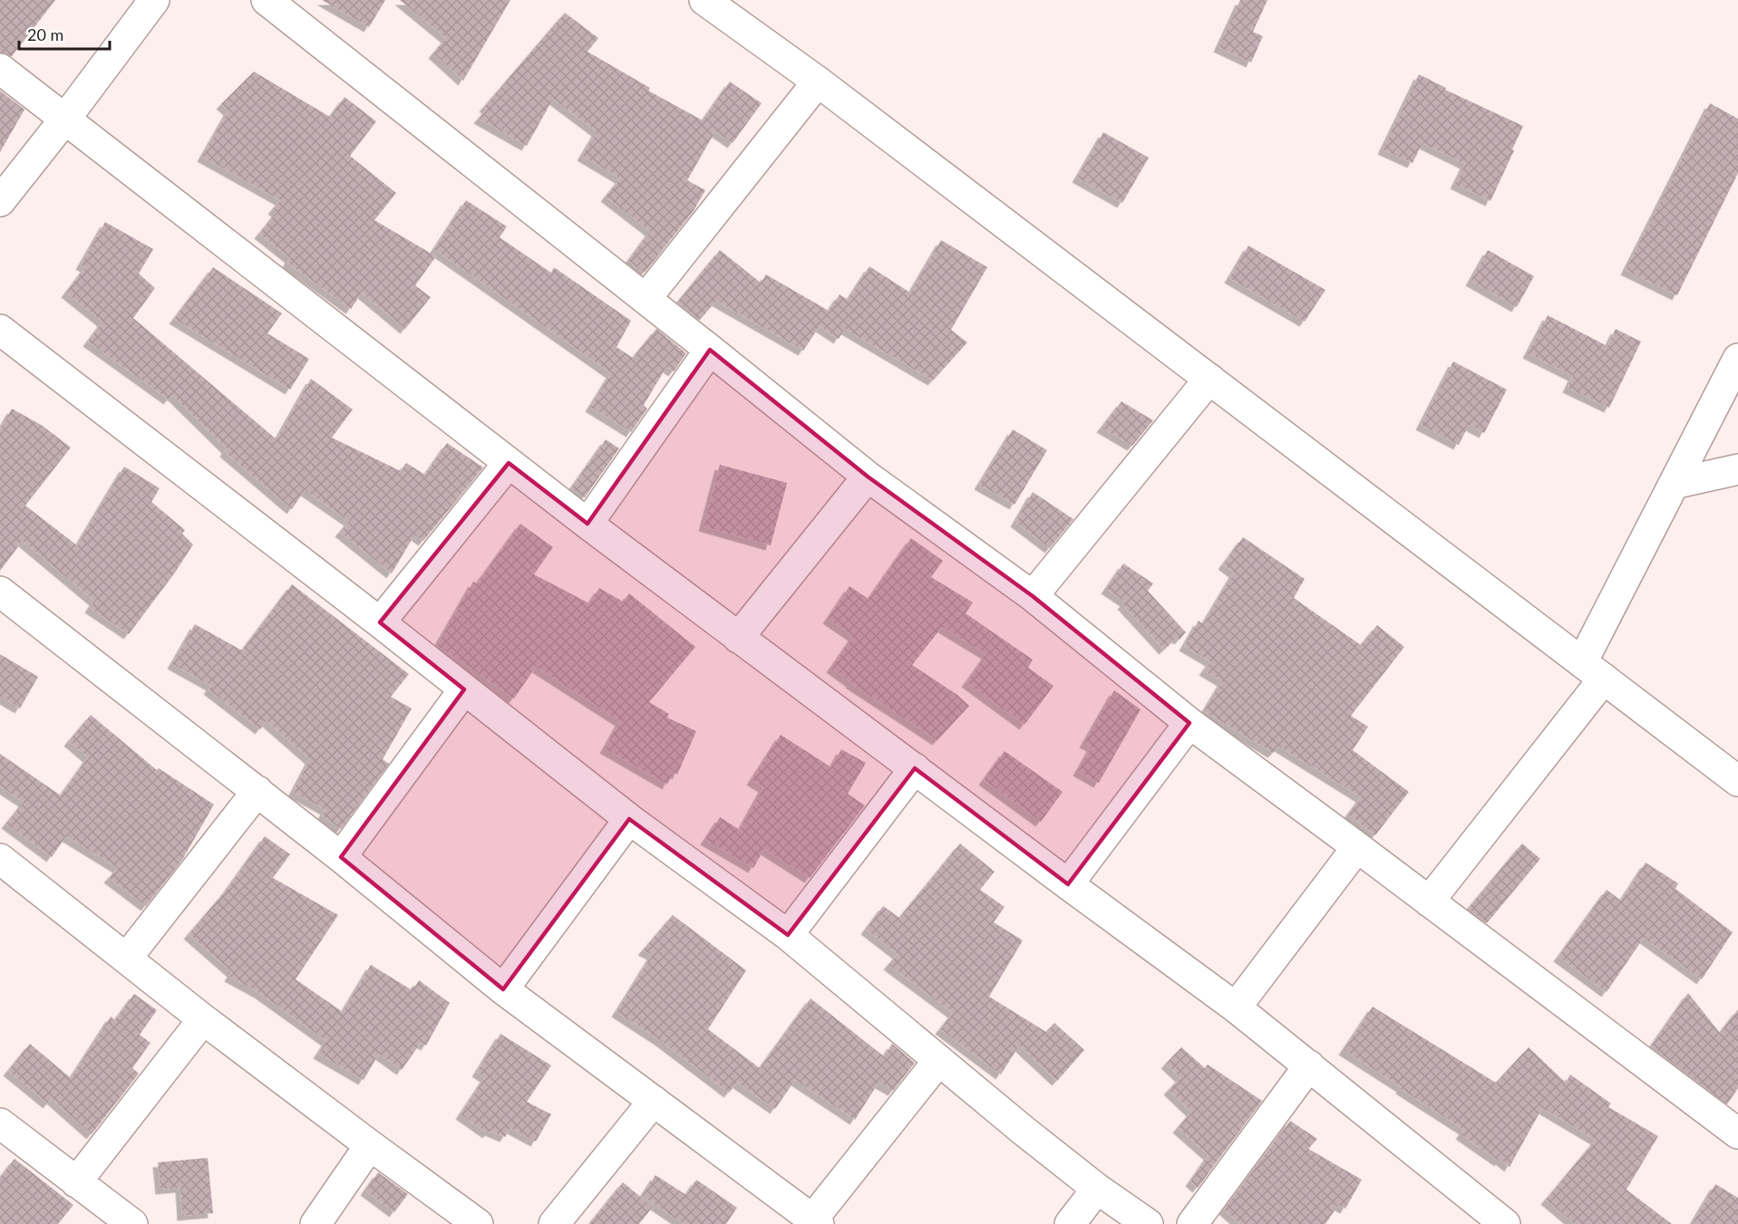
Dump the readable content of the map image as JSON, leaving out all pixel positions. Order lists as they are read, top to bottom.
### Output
{
  "scale_bar": "20 m"
}
